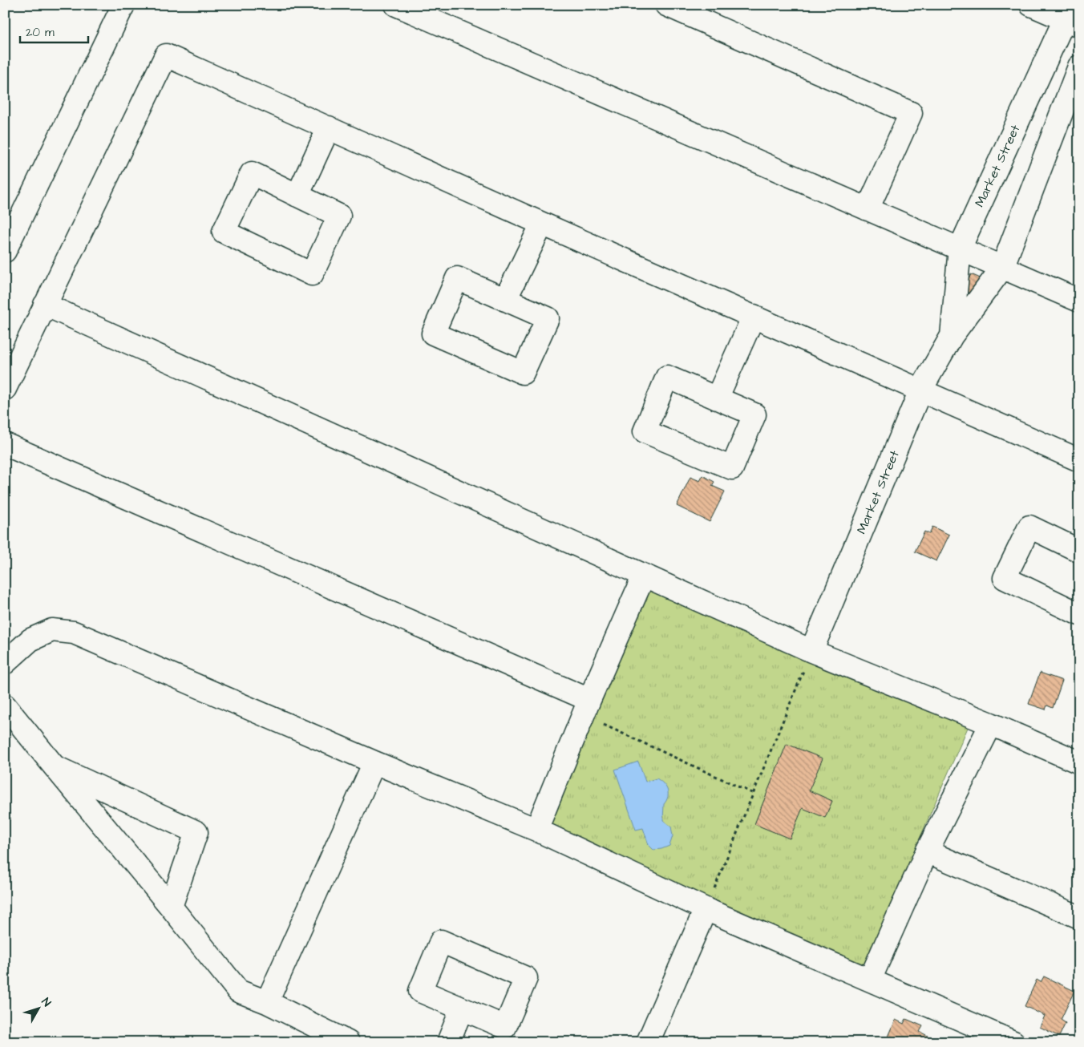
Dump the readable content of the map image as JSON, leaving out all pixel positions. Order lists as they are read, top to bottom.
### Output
{
  "streets": {
    "main road": ["Market Street"]
  },
  "scale_bar": "20 m",
  "north": "top right"
}
